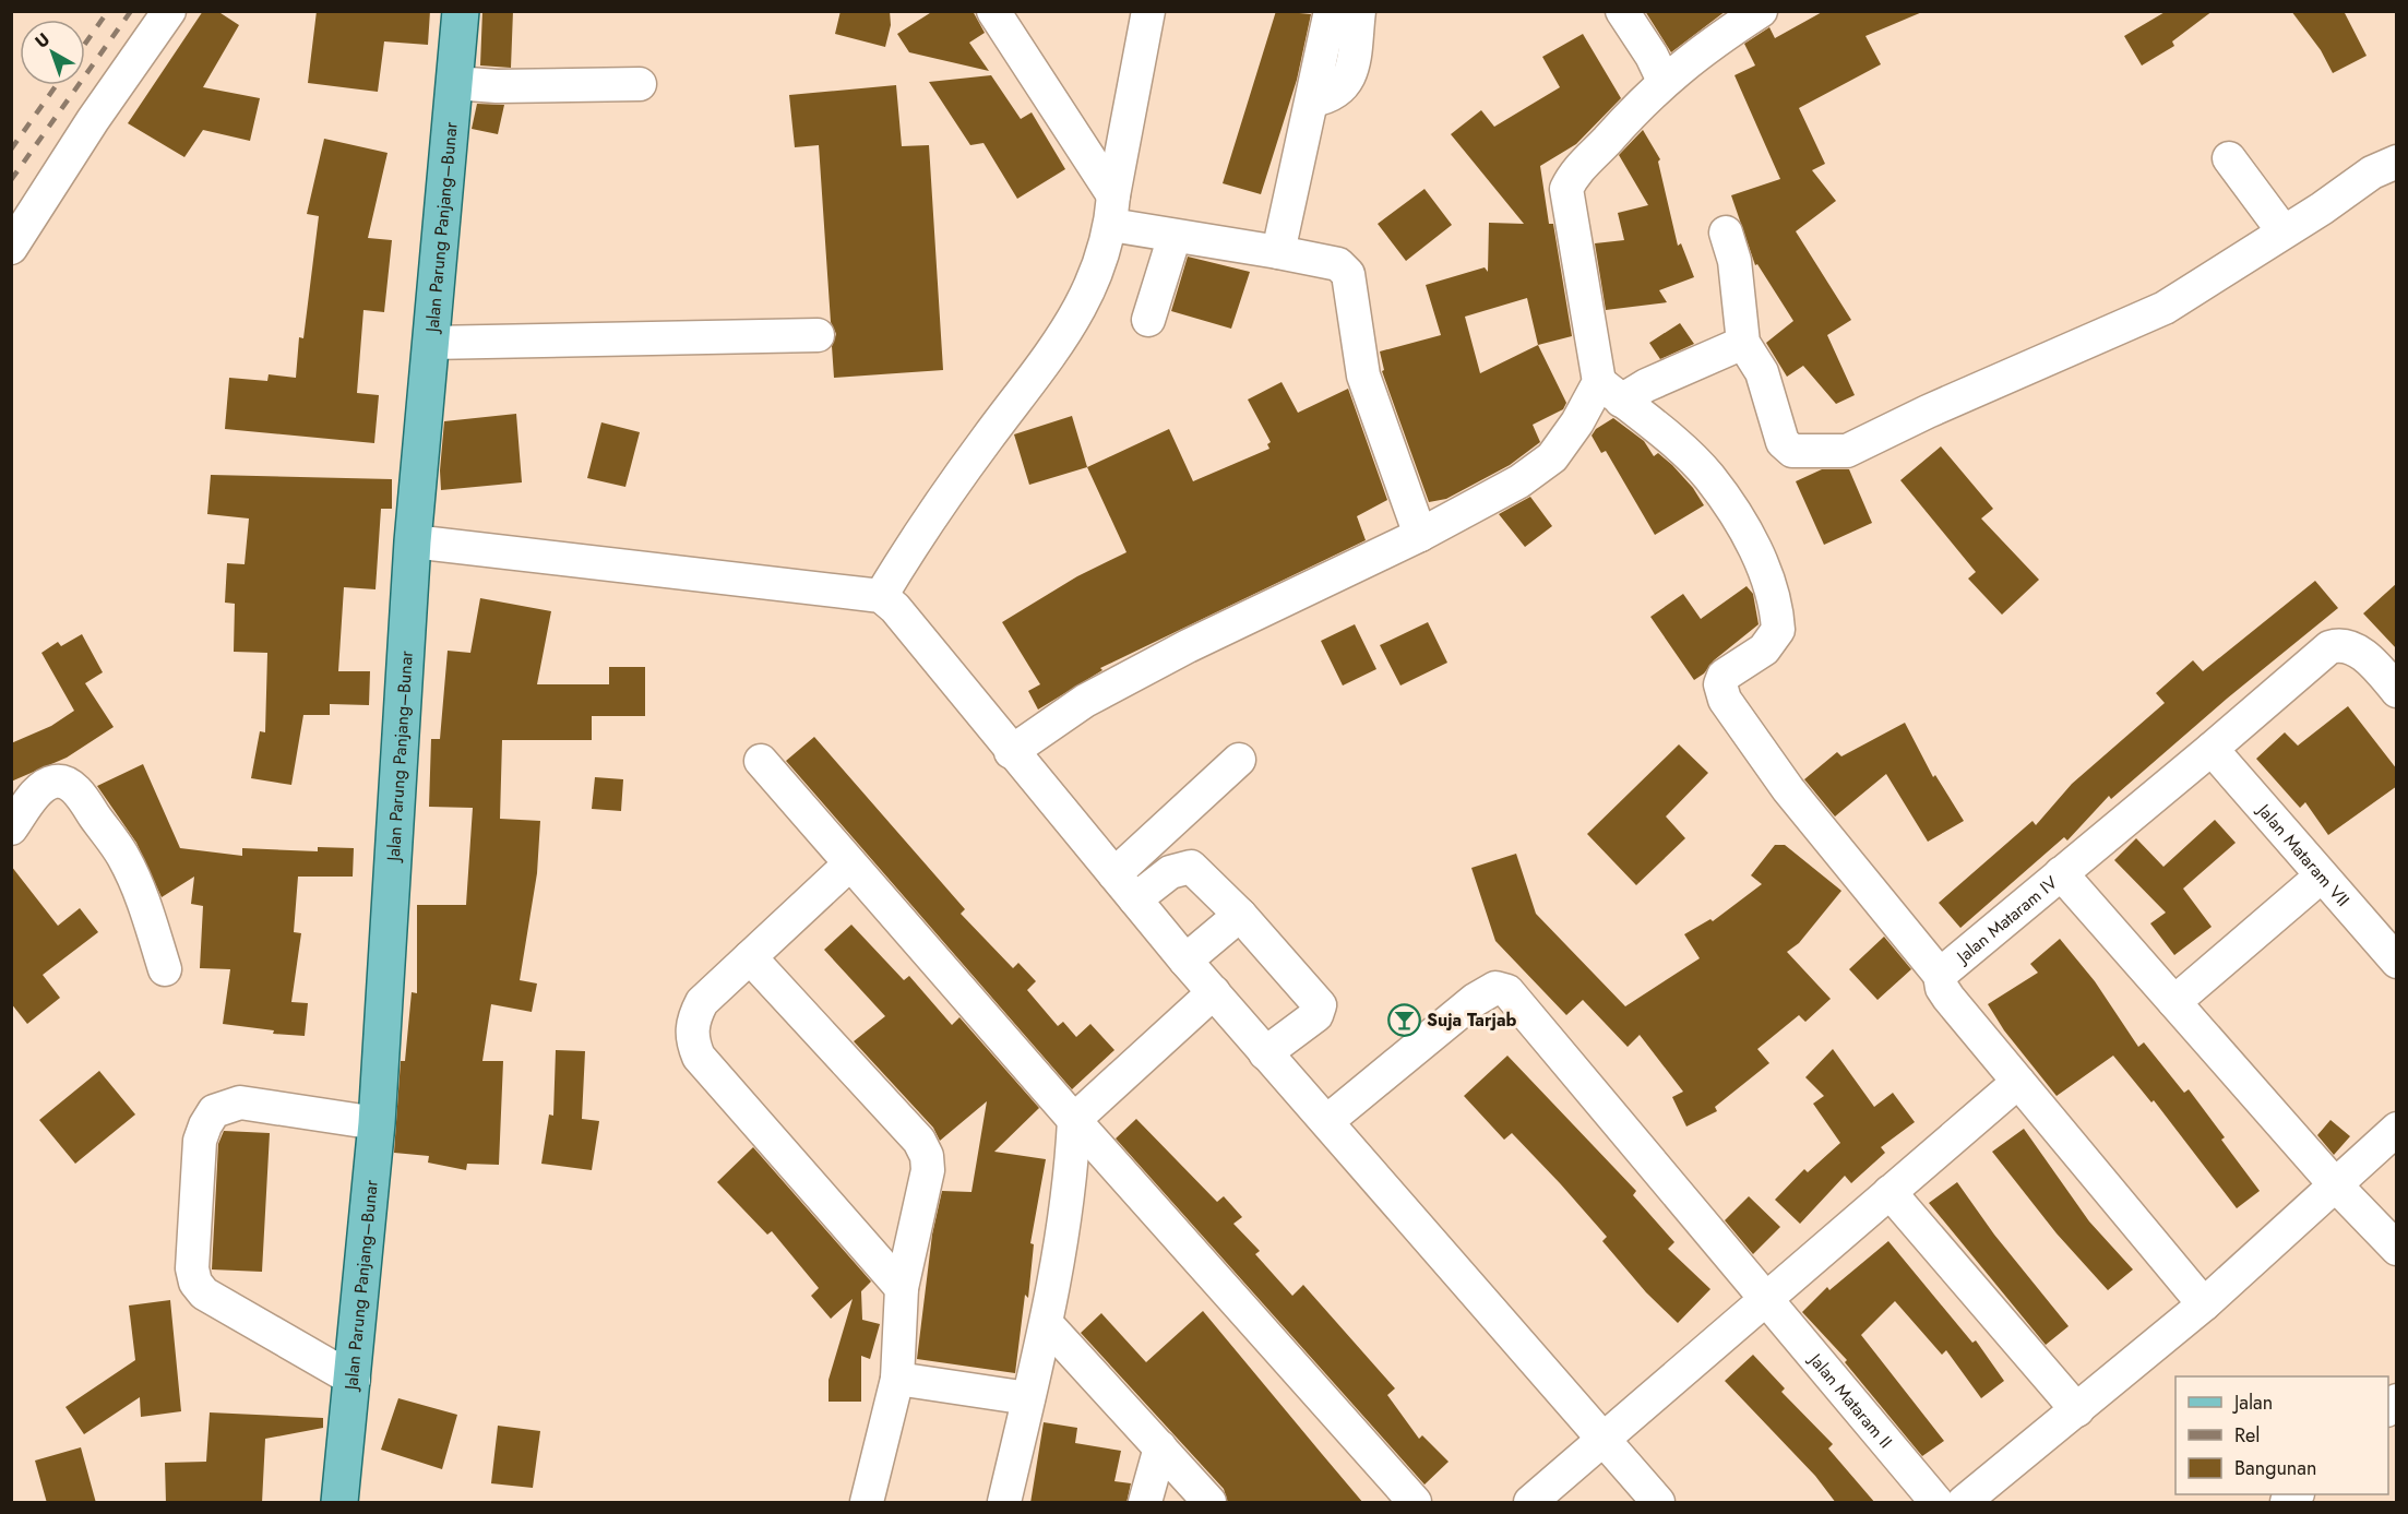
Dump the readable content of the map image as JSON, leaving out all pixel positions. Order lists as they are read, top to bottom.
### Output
{
  "streets": {
    "main road": ["Jalan Parung Panjang–Bunar"],
    "street": ["Jalan Mataram VII", "Jalan Mataram IV", "Jalan Mataram II"]
  },
  "crossings": [
    ["Jalan Mataram VII", "Jalan Mataram IV"]
  ],
  "places": {
    "bar": ["Suja Tarjab"]
  },
  "legend": ["Jalan", "Rel", "Bangunan"],
  "north": "top left"
}
